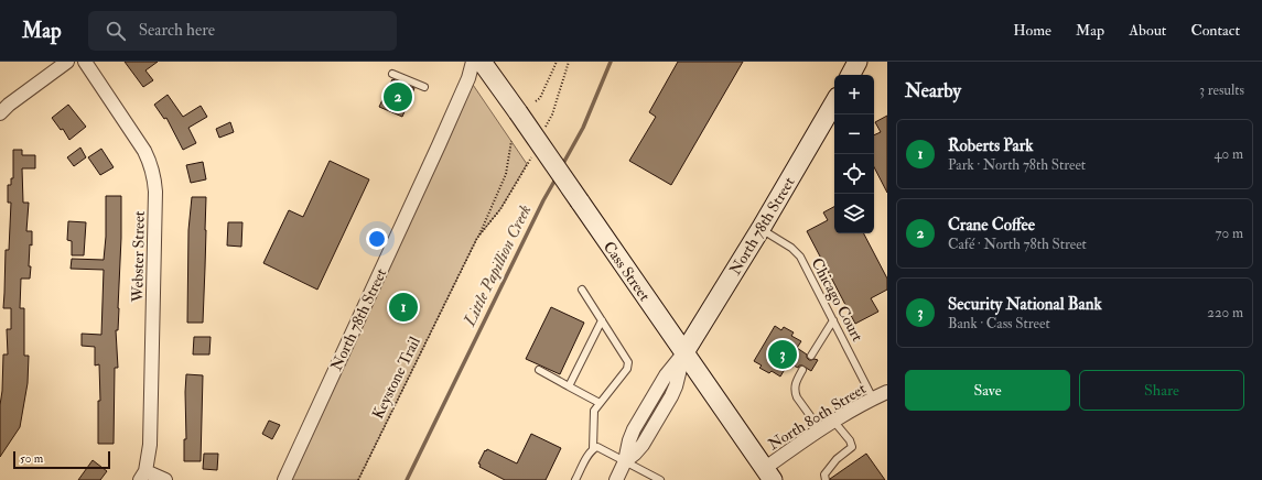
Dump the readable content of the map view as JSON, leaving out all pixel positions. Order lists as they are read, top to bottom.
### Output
{
  "streets": {
    "main road": ["North 78th Street", "Cass Street"],
    "street": ["Webster Street", "North 80th Street"],
    "lane": ["Chicago Court"],
    "path": ["Keystone Trail"]
  },
  "crossings": [
    ["North 78th Street", "Cass Street"],
    ["North 78th Street", "Chicago Court"],
    ["Cass Street", "North 80th Street"],
    ["Chicago Court", "North 80th Street"]
  ],
  "water": ["Little Papillion Creek"],
  "scale_bar": "50 m",
  "page": {
    "header": "Map",
    "search": "Search here",
    "nav": [
      "Home",
      "Map",
      "About",
      "Contact"
    ],
    "heading": ["Nearby", "3 results"],
    "map_buttons": ["+", "−"],
    "pins": ["2", "1", "3"],
    "list": [
      {
        "mark": "1",
        "name": "Roberts Park",
        "note": "Park · North 78th Street",
        "value": "40 m"
      },
      {
        "mark": "2",
        "name": "Crane Coffee",
        "note": "Café · North 78th Street",
        "value": "70 m"
      },
      {
        "mark": "3",
        "name": "Security National Bank",
        "note": "Bank · Cass Street",
        "value": "220 m"
      }
    ],
    "buttons": ["Save", "Share"],
    "scale": "50 m"
  }
}
